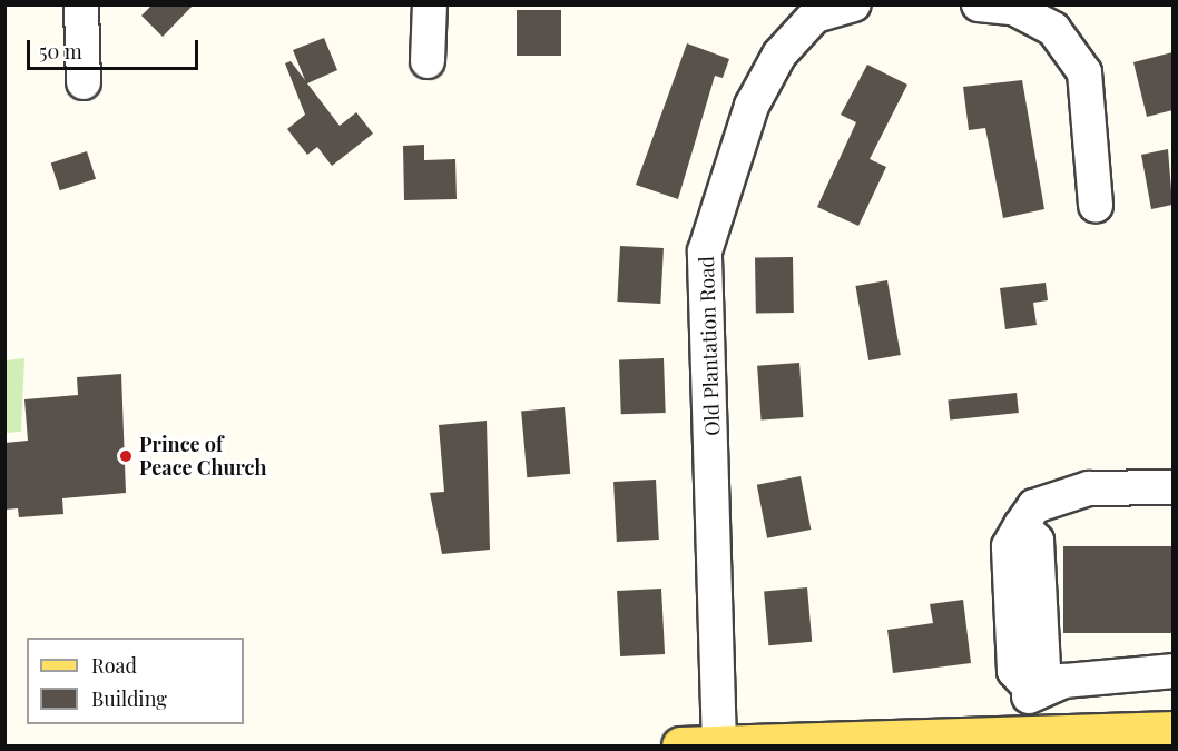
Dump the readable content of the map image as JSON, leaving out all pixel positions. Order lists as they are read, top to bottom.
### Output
{
  "streets": {
    "street": ["Old Plantation Road"]
  },
  "places": ["Prince of Peace Church"],
  "legend": ["Road", "Building"],
  "scale_bar": "50 m"
}
